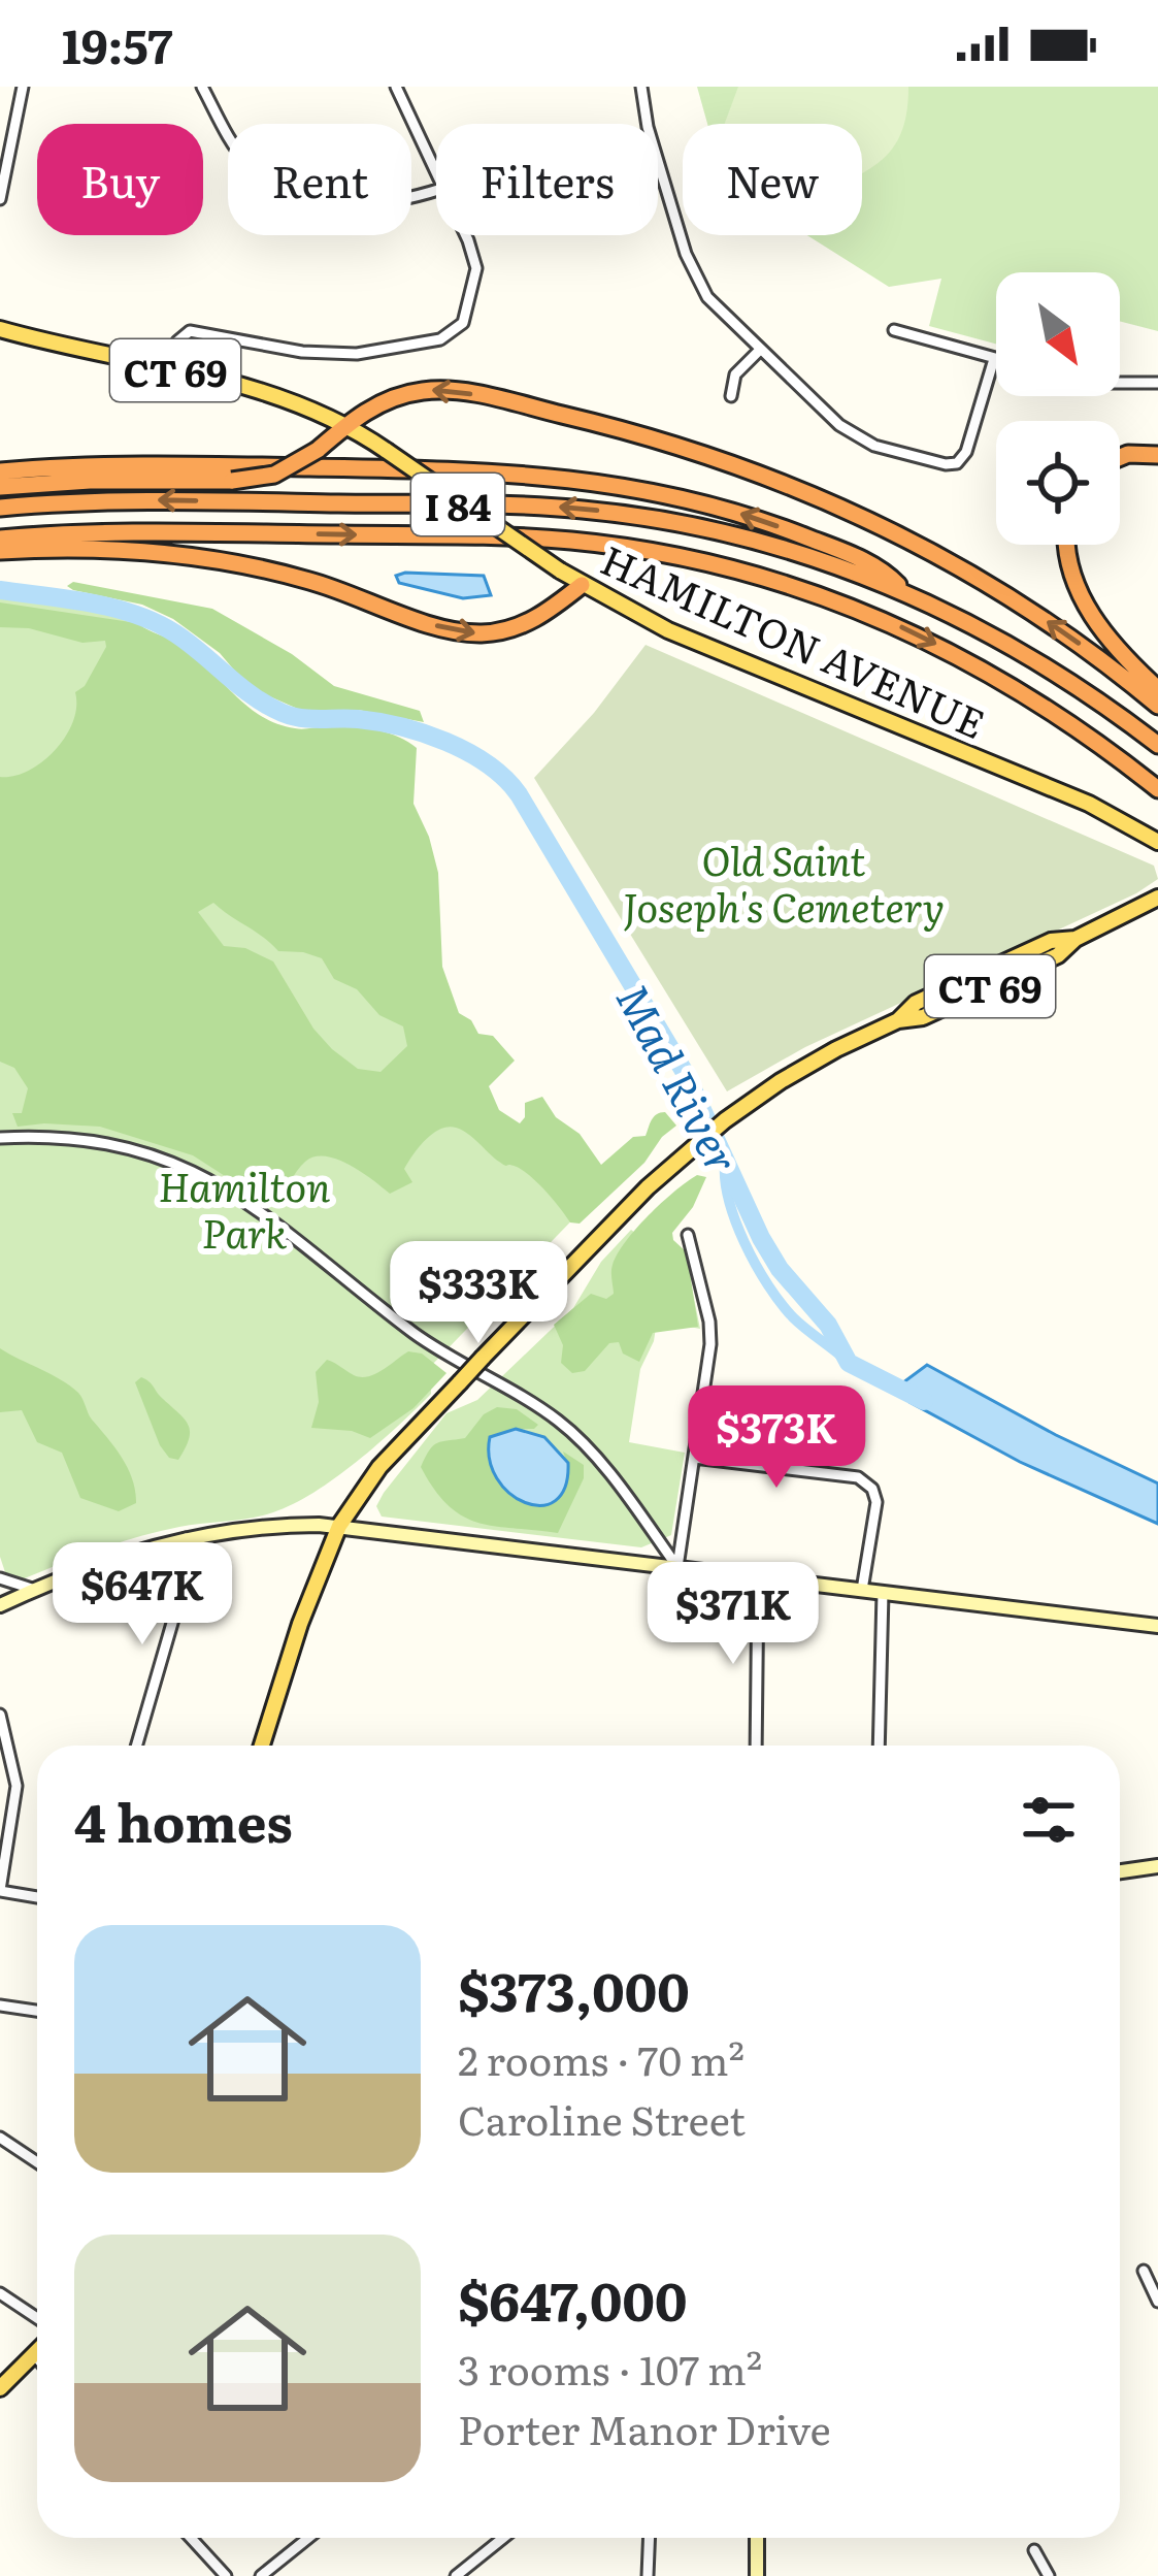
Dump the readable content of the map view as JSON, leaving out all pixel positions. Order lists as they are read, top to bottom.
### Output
{
  "streets": {
    "highway": ["I 84"],
    "main road": ["CT 69", "HAMILTON AVENUE"]
  },
  "water": ["Mad River"],
  "parks": ["Old Saint Joseph's Cemetery", "Hamilton Park"],
  "north": "bottom right",
  "page": {
    "status": "19:57",
    "chip": [
      "Buy",
      "Rent",
      "Filters",
      "New"
    ],
    "price": [
      "$333K",
      "$373K",
      "$647K",
      "$371K"
    ],
    "heading": "4 homes",
    "list": [
      {
        "name": "$373,000",
        "note": "2 rooms · 70 m² · Caroline Street"
      },
      {
        "name": "$647,000",
        "note": "3 rooms · 107 m² · Porter Manor Drive"
      }
    ]
  }
}
